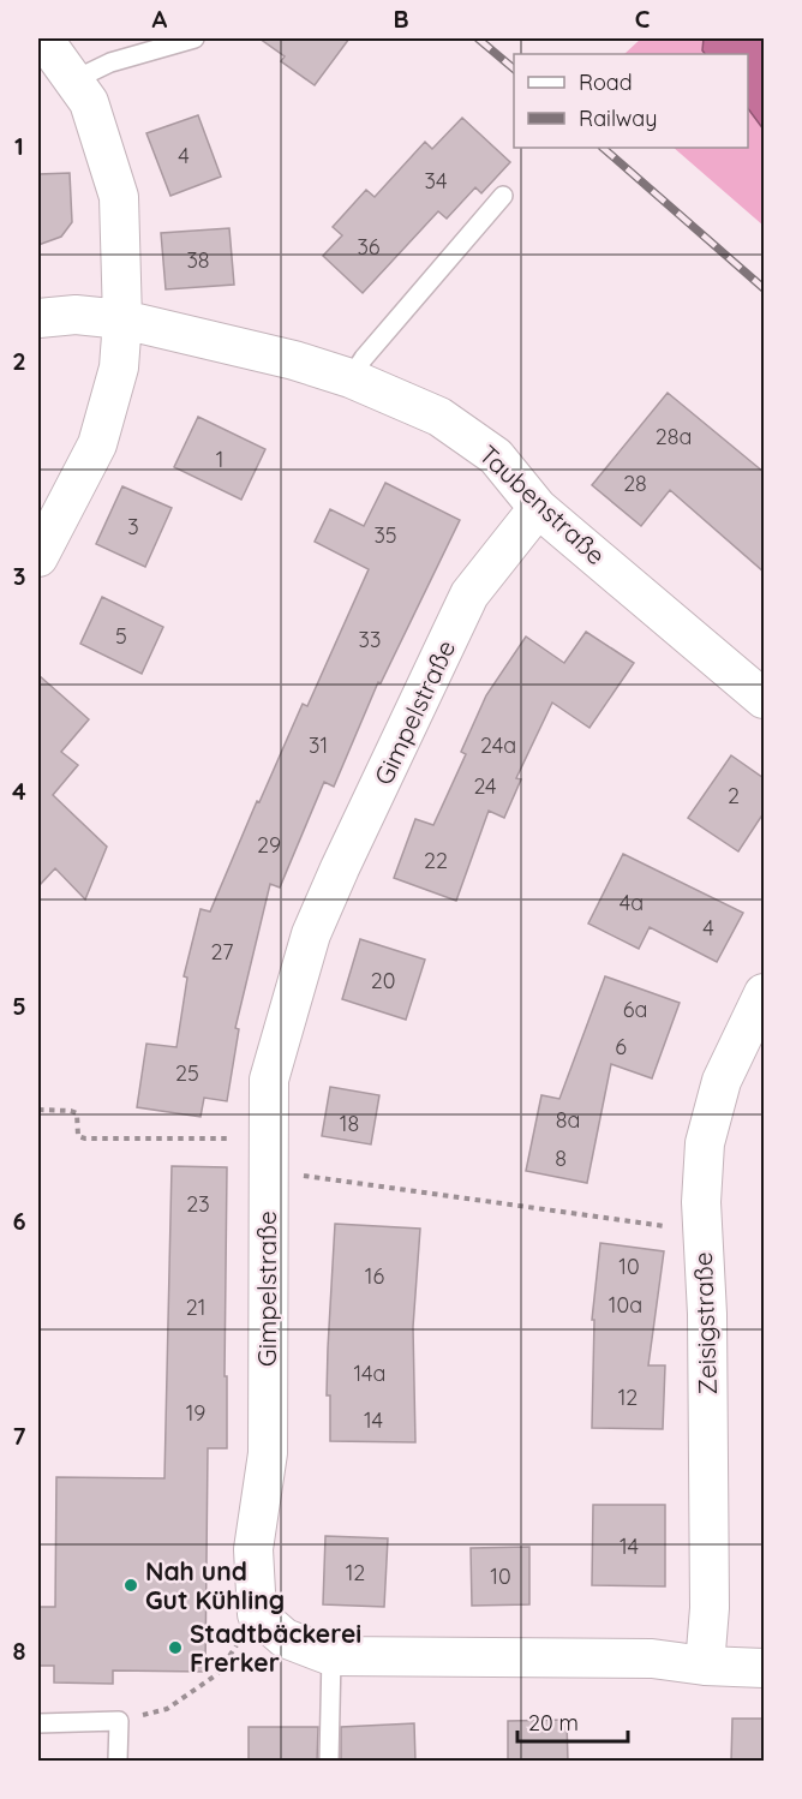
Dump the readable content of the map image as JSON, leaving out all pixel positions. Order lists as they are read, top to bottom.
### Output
{
  "streets": {
    "street": ["Taubenstraße", "Gimpelstraße", "Zeisigstraße"]
  },
  "crossings": [
    ["Taubenstraße", "Gimpelstraße"]
  ],
  "places": ["Nah und Gut Kühling", "Stadtbäckerei Frerker"],
  "house_numbers": [
    "4",
    "34",
    "36",
    "38",
    "28a",
    "1",
    "28",
    "3",
    "35",
    "5",
    "33",
    "31",
    "24a",
    "24",
    "2",
    "29",
    "22",
    "4a",
    "4",
    "27",
    "20",
    "6a",
    "6",
    "25",
    "8a",
    "18",
    "8",
    "23",
    "10",
    "16",
    "10a",
    "21",
    "14a",
    "12",
    "19",
    "14",
    "14",
    "12",
    "10"
  ],
  "legend": ["Road", "Railway"],
  "scale_bar": "20 m",
  "grid": {
    "columns": ["A", "B", "C"],
    "rows": [
      "1",
      "2",
      "3",
      "4",
      "5",
      "6",
      "7",
      "8"
    ]
  }
}
